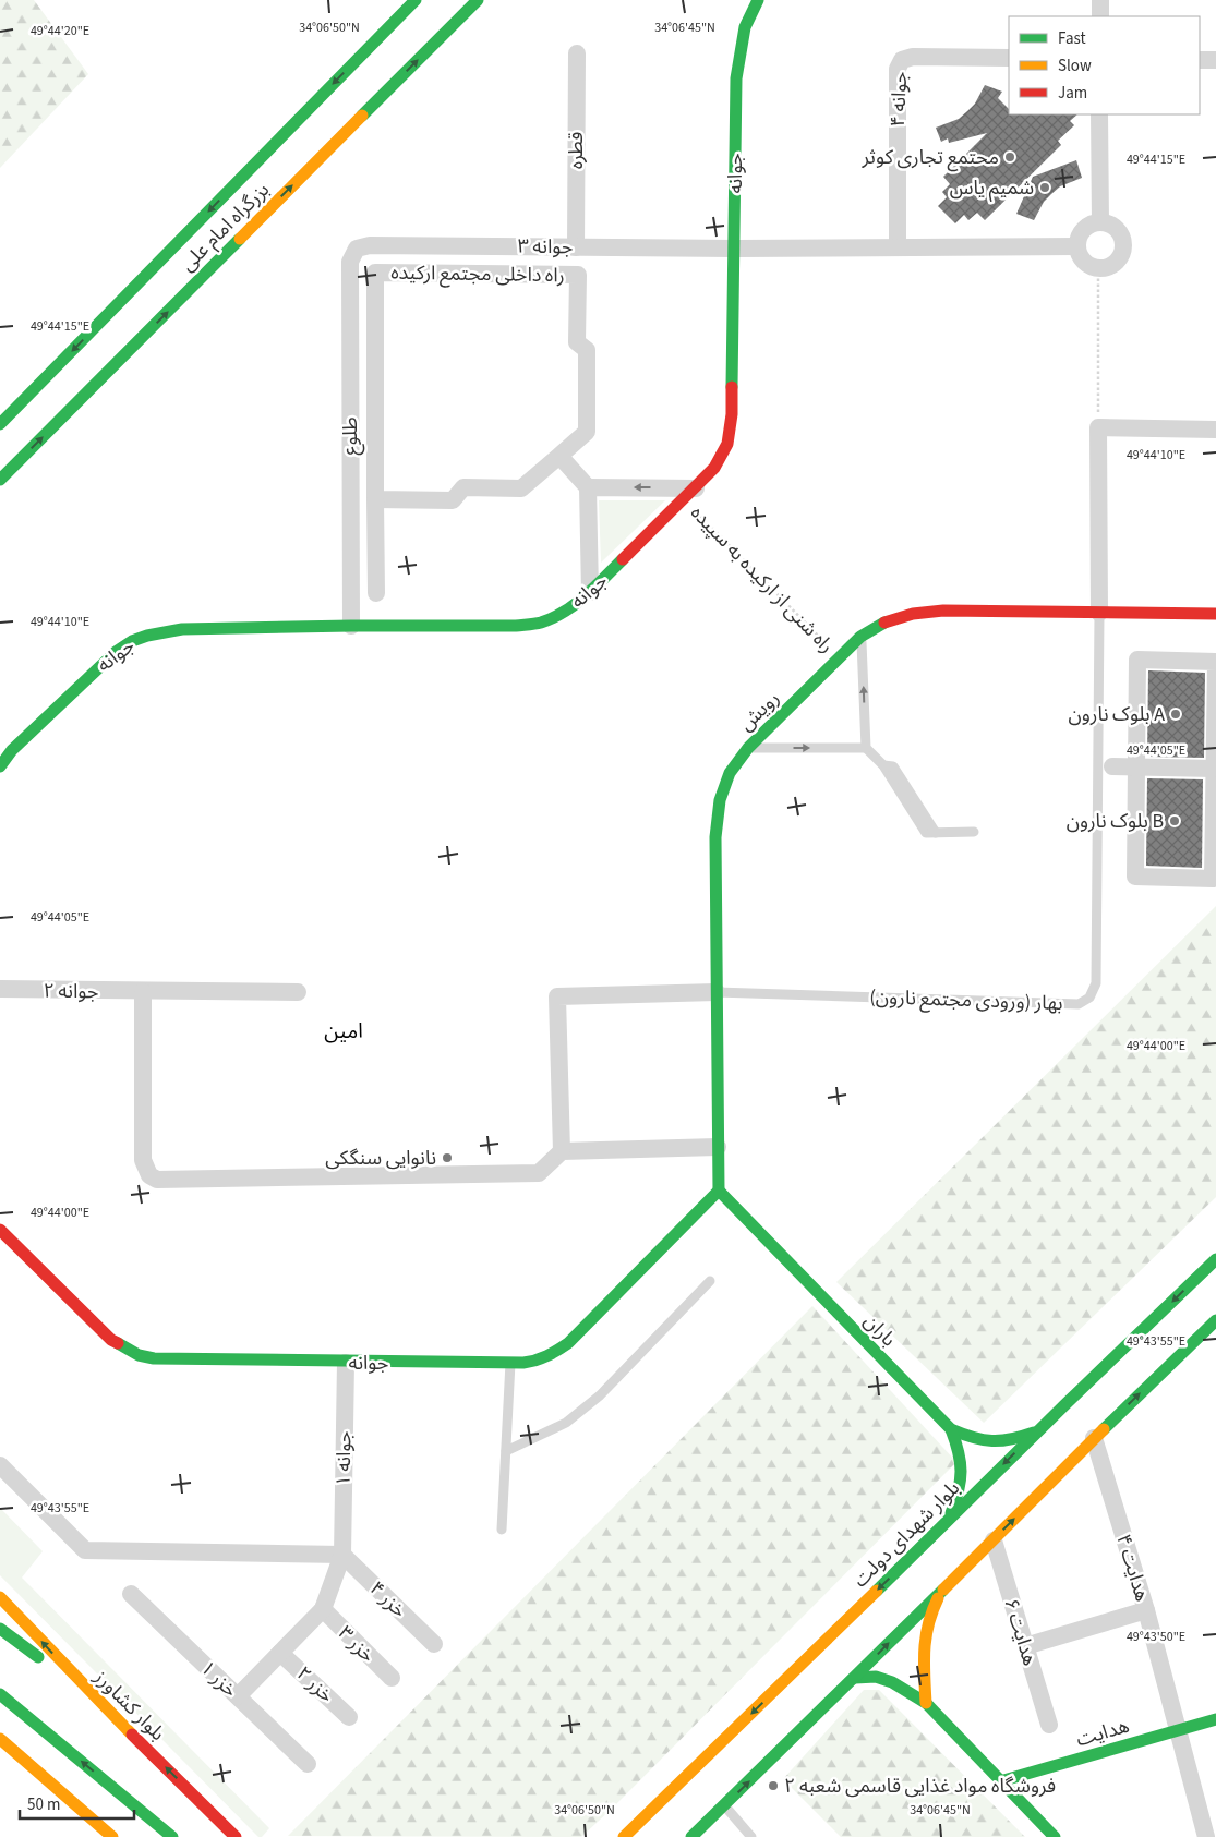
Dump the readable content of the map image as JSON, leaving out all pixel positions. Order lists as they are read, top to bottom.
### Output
{
  "streets": {
    "main road": [
      "جوانه",
      "بزرگراه امام علی",
      "رویش",
      "باران",
      "بلوار شهدای دولت",
      "بلوار کشاورز",
      "هدایت"
    ],
    "street": [
      "جوانه ۴",
      "قطره",
      "جوانه ۳",
      "راه داخلی مجتمع ارکیده",
      "طلوع",
      "جوانه ۲",
      "جوانه ۱",
      "هدایت ۴",
      "خزر ۴",
      "هدایت ۶",
      "خزر ۳",
      "خزر ۱",
      "خزر ۲"
    ],
    "lane": ["بهار (ورودی مجتمع نارون)"],
    "path": ["راه شنی از ارکیده به سپیده"]
  },
  "crossings": [
    ["قطره", "جوانه ۳"],
    ["جوانه", "جوانه ۳"],
    ["جوانه", "طلوع"],
    ["جوانه", "راه شنی از ارکیده به سپیده"],
    ["جوانه", "رویش"],
    ["جوانه", "باران"],
    ["جوانه", "جوانه ۱"],
    ["جوانه ۳", "طلوع"],
    ["راه شنی از ارکیده به سپیده", "رویش"],
    ["رویش", "بهار (ورودی مجتمع نارون)"],
    ["رویش", "باران"],
    ["باران", "بلوار شهدای دولت"],
    ["جوانه ۱", "خزر ۴"],
    ["جوانه ۱", "خزر ۳"],
    ["هدایت ۴", "هدایت"]
  ],
  "districts": ["امین"],
  "places": [
    "محتمع تجاری کوثر",
    "شمیم یاس",
    "بلوک نارون A",
    "بلوک نارون B",
    "نانوایی سنگکی",
    "فروشگاه مواد غذایی قاسمی شعبه ۲"
  ],
  "legend": ["Fast", "Slow", "Jam"],
  "scale_bar": "50 m",
  "coordinates": [
    "34°06'50\"N",
    "34°06'45\"N",
    "49°44'20\"E",
    "49°44'15\"E",
    "49°44'10\"E",
    "49°44'05\"E",
    "49°44'00\"E",
    "49°43'55\"E",
    "49°43'50\"E"
  ]
}
